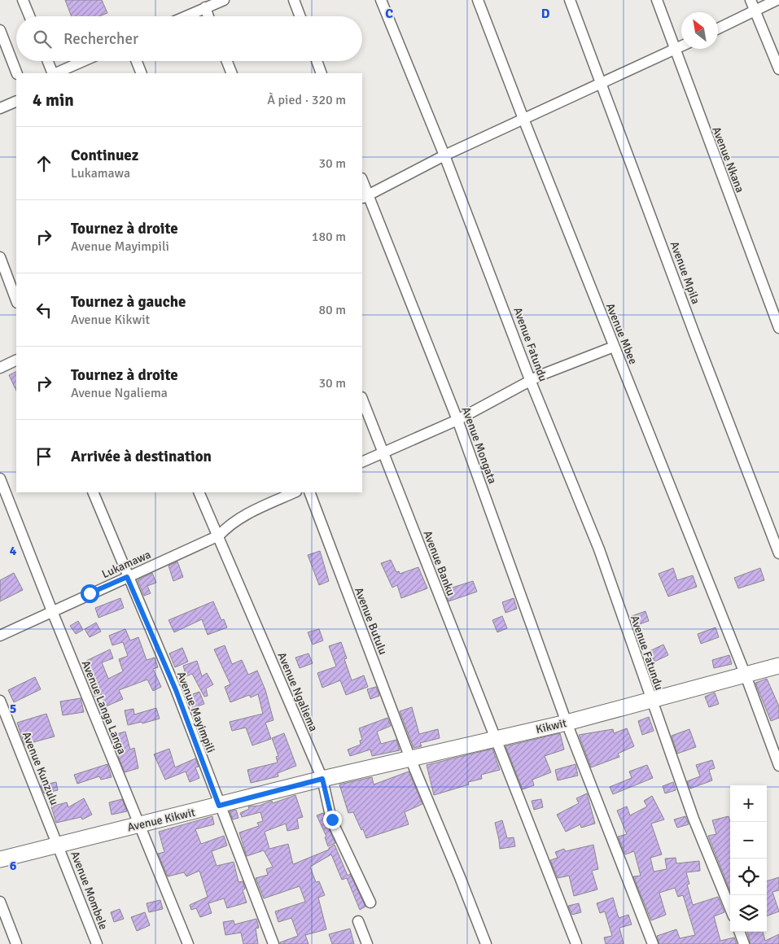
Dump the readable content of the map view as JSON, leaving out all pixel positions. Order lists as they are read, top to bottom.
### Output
{
  "streets": {
    "main road": ["Kikwit", "Avenue Kikwit"],
    "street": [
      "Avenue Nkana",
      "Avenue Mpila",
      "Avenue Mbee",
      "Avenue Fatundu",
      "Avenue Mongata",
      "Avenue Banku",
      "Lukamawa",
      "Avenue Butulu",
      "Avenue Ngaliema",
      "Avenue Langa Langa",
      "Avenue Mayimpili",
      "Avenue Kunzulu",
      "Avenue Mombele"
    ]
  },
  "crossings": [
    ["Avenue Mbee", "Kikwit"],
    ["Avenue Fatundu", "Kikwit"],
    ["Avenue Mongata", "Kikwit"],
    ["Avenue Banku", "Kikwit"],
    ["Lukamawa", "Avenue Ngaliema"],
    ["Lukamawa", "Avenue Langa Langa"],
    ["Lukamawa", "Avenue Mayimpili"],
    ["Avenue Butulu", "Kikwit"],
    ["Avenue Ngaliema", "Kikwit"],
    ["Avenue Ngaliema", "Avenue Kikwit"],
    ["Avenue Langa Langa", "Avenue Kikwit"],
    ["Avenue Mayimpili", "Avenue Kikwit"],
    ["Kikwit", "Avenue Kikwit"],
    ["Avenue Kunzulu", "Avenue Kikwit"],
    ["Avenue Kunzulu", "Avenue Mombele"],
    ["Avenue Kikwit", "Avenue Mombele"]
  ],
  "north": "top left",
  "page": {
    "search": "Rechercher",
    "heading": ["4 min", "À pied · 320 m"],
    "list": [
      ["Continuez", "Lukamawa", "30 m"],
      ["Tournez à droite", "Avenue Mayimpili", "180 m"],
      ["Tournez à gauche", "Avenue Kikwit", "80 m"],
      ["Tournez à droite", "Avenue Ngaliema", "30 m"],
      "Arrivée à destination"
    ],
    "map_buttons": ["+", "−"]
  },
  "grid": {
    "columns": ["C", "D"],
    "rows": ["4", "5", "6"]
  }
}
